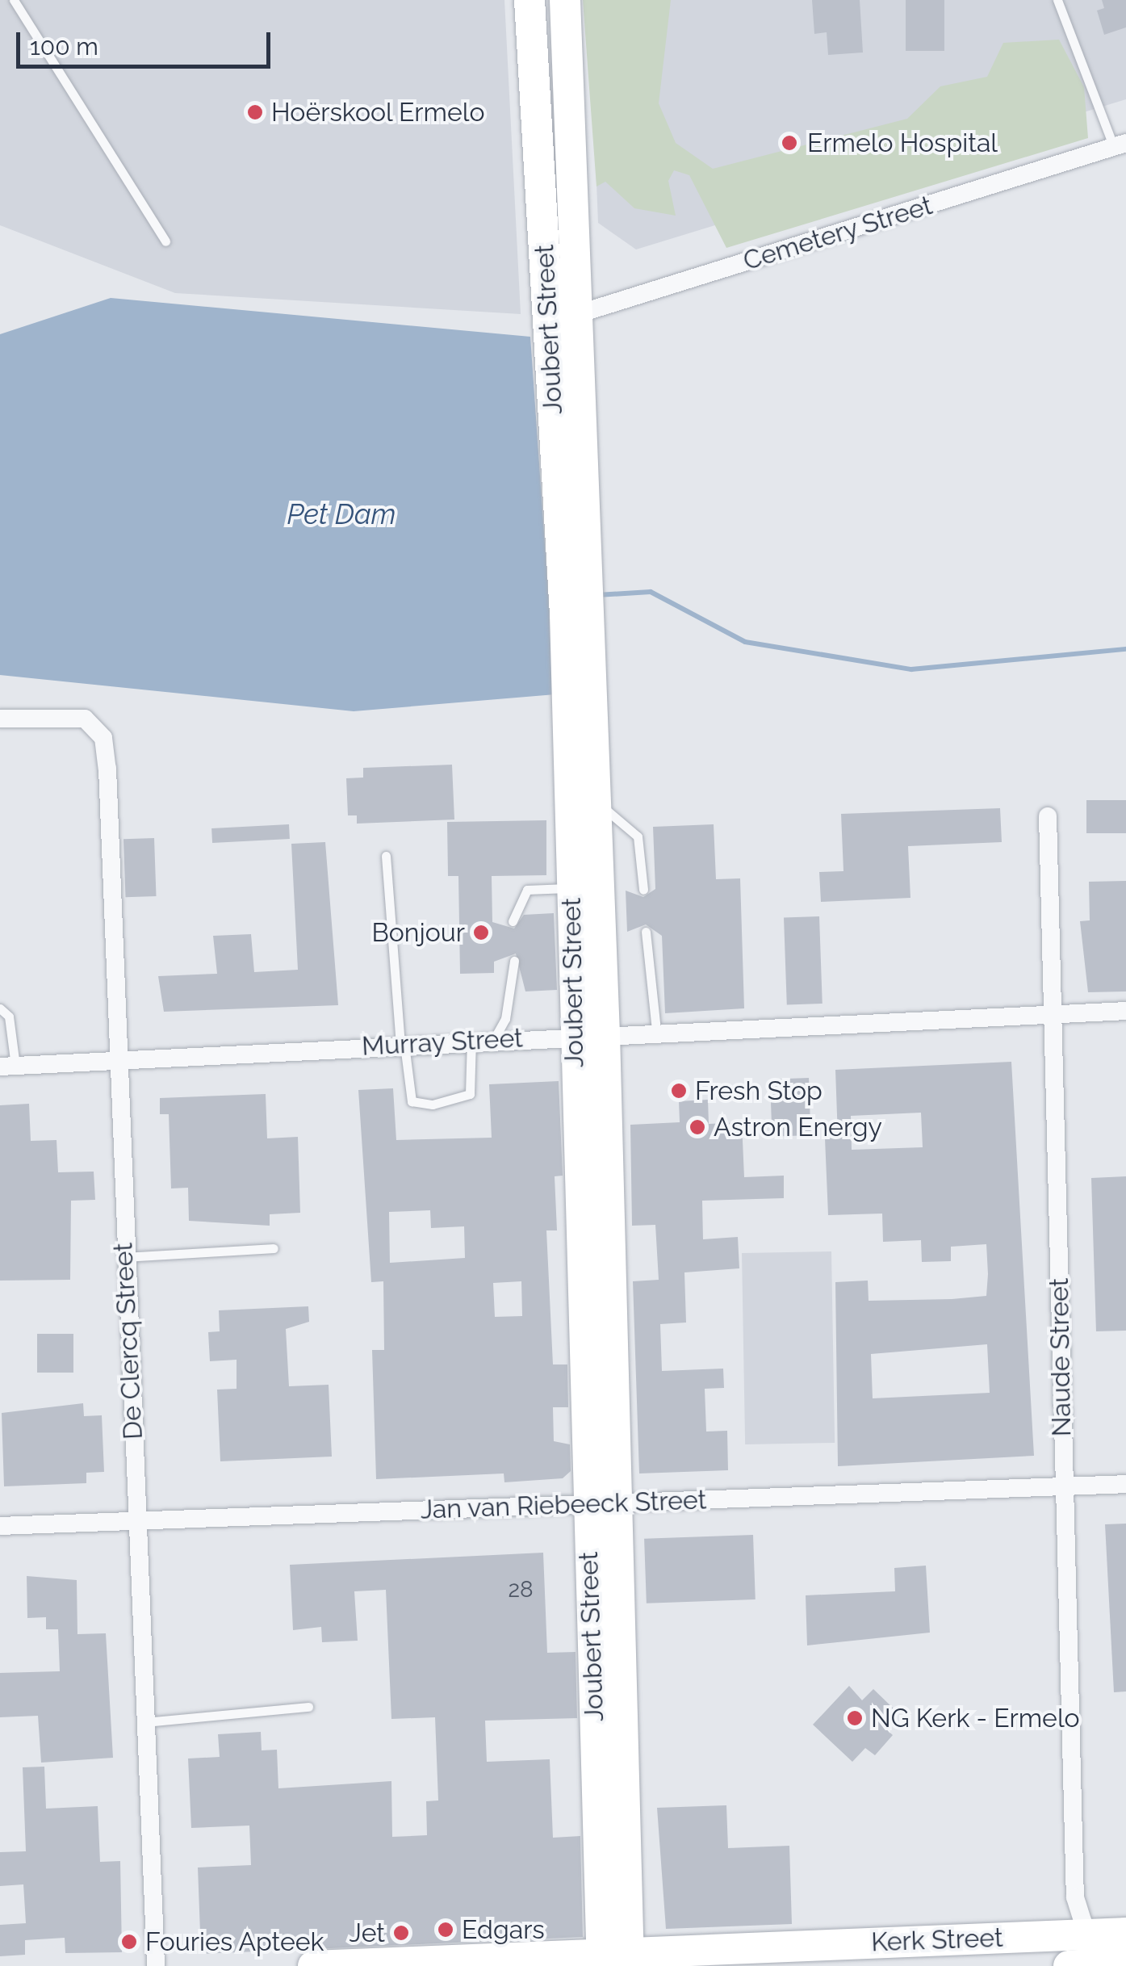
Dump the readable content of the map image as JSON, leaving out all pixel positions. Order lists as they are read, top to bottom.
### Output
{
  "streets": {
    "highway": ["Joubert Street", "Kerk Street"],
    "street": [
      "Cemetery Street",
      "Murray Street",
      "De Clercq Street",
      "Naude Street",
      "Jan van Riebeeck Street"
    ]
  },
  "crossings": [
    ["Cemetery Street", "Joubert Street"],
    ["Joubert Street", "Murray Street"],
    ["Joubert Street", "Jan van Riebeeck Street"],
    ["Joubert Street", "Kerk Street"],
    ["Murray Street", "De Clercq Street"],
    ["Murray Street", "Naude Street"],
    ["De Clercq Street", "Jan van Riebeeck Street"],
    ["Naude Street", "Jan van Riebeeck Street"],
    ["Naude Street", "Kerk Street"]
  ],
  "water": ["Pet Dam"],
  "places": [
    "Hoërskool Ermelo",
    "Ermelo Hospital",
    "Bonjour",
    "Fresh Stop",
    "Astron Energy",
    "NG Kerk - Ermelo",
    "Edgars",
    "Jet",
    "Fouries Apteek"
  ],
  "house_numbers": ["28"],
  "scale_bar": "100 m"
}
